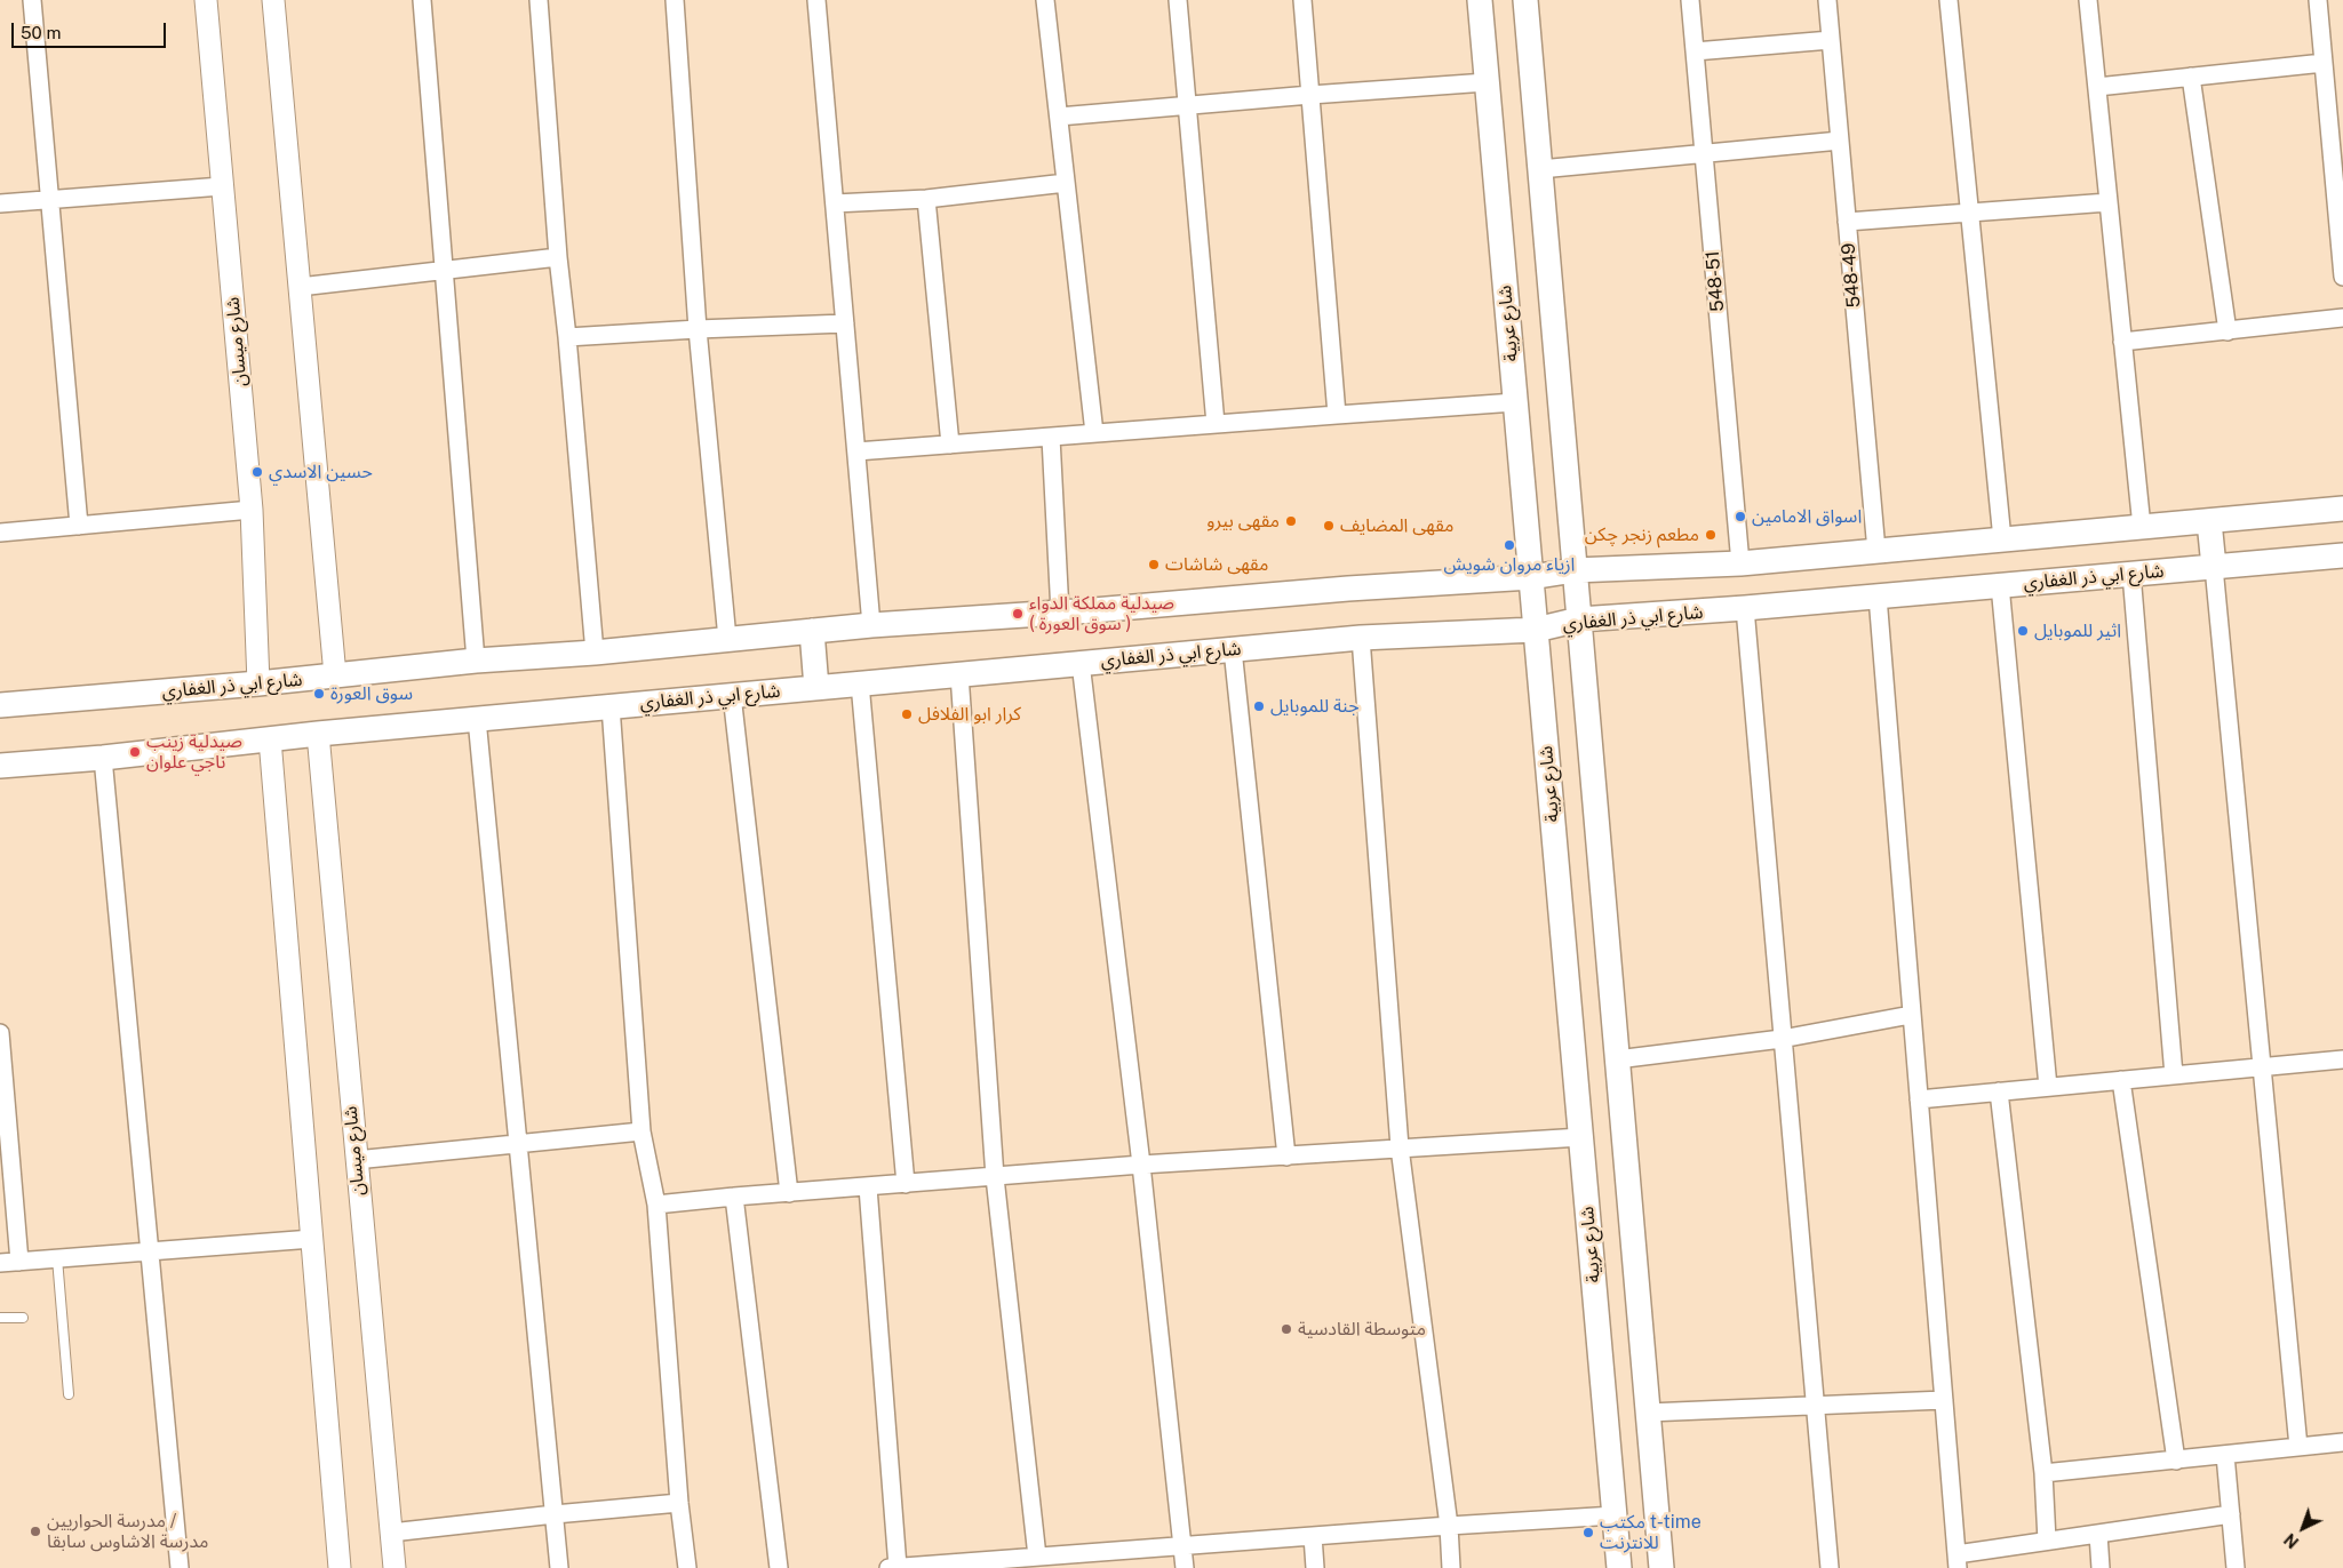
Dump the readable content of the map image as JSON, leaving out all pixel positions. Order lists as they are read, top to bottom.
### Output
{
  "streets": {
    "main road": ["شارع عربية", "شارع ابي ذر الغفاري"],
    "street": ["548-49", "548-51", "شارع ميسان"]
  },
  "crossings": [
    ["548-49", "شارع ابي ذر الغفاري"],
    ["548-51", "شارع ابي ذر الغفاري"],
    ["شارع عربية", "شارع ابي ذر الغفاري"],
    ["شارع ميسان", "شارع ابي ذر الغفاري"]
  ],
  "places": [
    "حسين الاسدي",
    "اسواق الامامين",
    "مقهى بيرو",
    "مقهى المضايف",
    "مطعم زنجر چكن",
    "ازياء مروان شويش",
    "مقهى شاشات",
    "صيدلية مملكة الدواء ( سوق العورة )",
    "اثير للموبايل",
    "سوق العورة",
    "جنة للموبايل",
    "كرار ابو الفلافل",
    "صيدلية زينب ناجي علوان",
    "متوسطة القادسية",
    "مدرسة الحواريين / مدرسة الاشاوس سابقا",
    "مكتب t-time للانترنت"
  ],
  "scale_bar": "50 m",
  "north": "bottom left"
}
